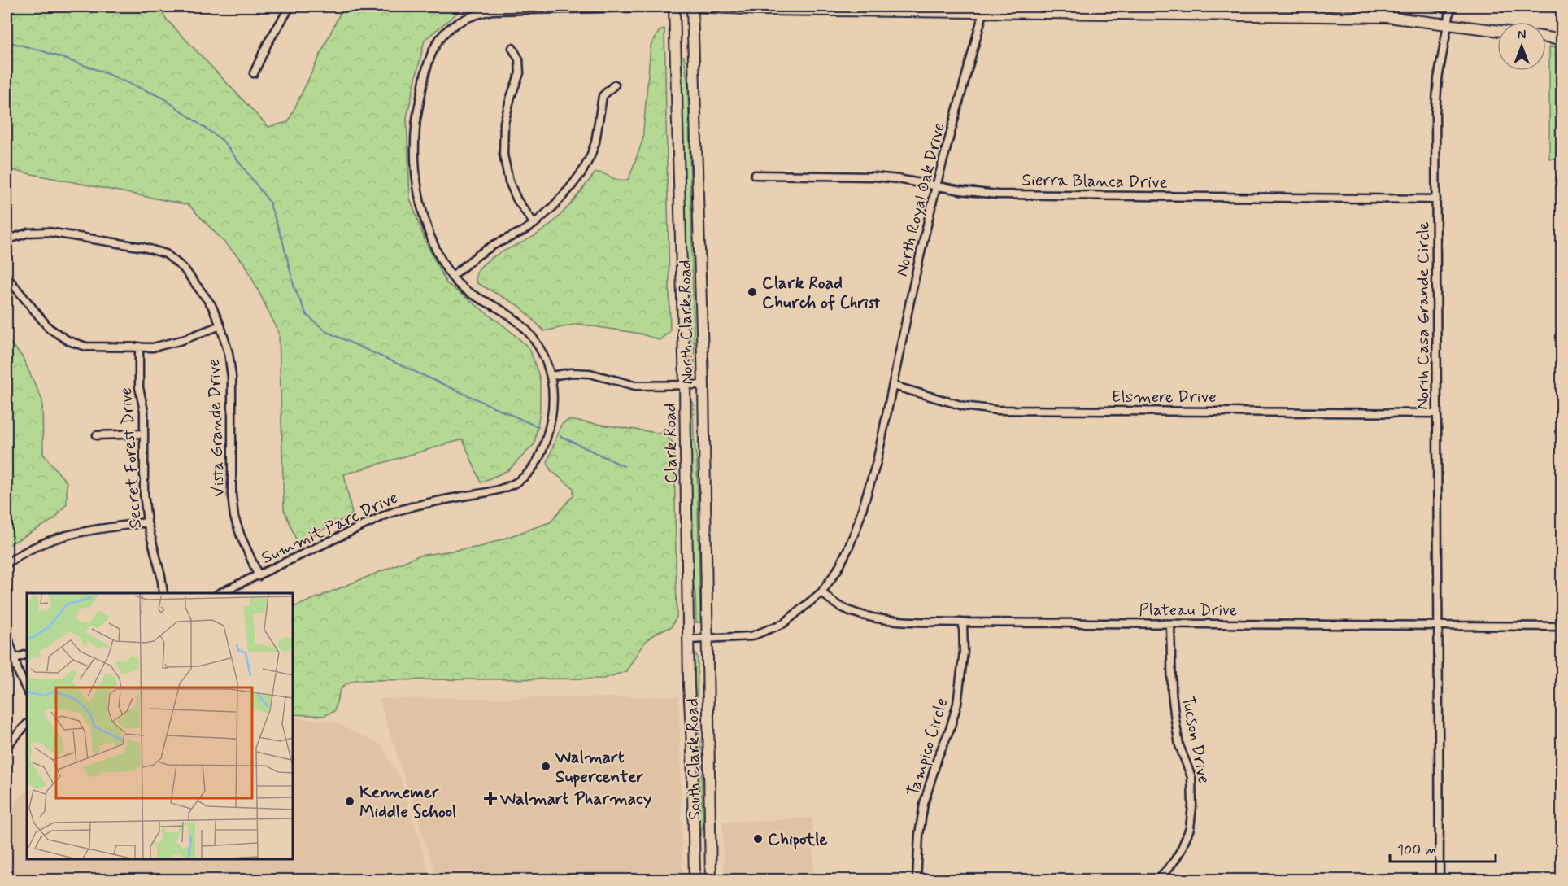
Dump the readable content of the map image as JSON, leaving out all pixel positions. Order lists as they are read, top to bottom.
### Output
{
  "streets": {
    "main road": ["North Clark Road", "Clark Road", "South Clark Road"],
    "street": [
      "Sierra Blanca Drive",
      "North Royal Oak Drive",
      "North Casa Grande Circle",
      "Elsmere Drive",
      "Vista Grande Drive",
      "Secret Forest Drive",
      "Summit Parc Drive",
      "Plateau Drive",
      "Tucson Drive",
      "Tampico Circle"
    ]
  },
  "crossings": [
    ["Sierra Blanca Drive", "North Royal Oak Drive"],
    ["Sierra Blanca Drive", "North Casa Grande Circle"],
    ["North Royal Oak Drive", "North Clark Road"],
    ["North Royal Oak Drive", "Elsmere Drive"],
    ["North Royal Oak Drive", "Clark Road"],
    ["North Royal Oak Drive", "Plateau Drive"],
    ["North Royal Oak Drive", "South Clark Road"],
    ["North Casa Grande Circle", "Elsmere Drive"],
    ["North Casa Grande Circle", "Plateau Drive"],
    ["North Clark Road", "South Clark Road"],
    ["Vista Grande Drive", "Summit Parc Drive"],
    ["Clark Road", "Summit Parc Drive"],
    ["Plateau Drive", "Tucson Drive"],
    ["Plateau Drive", "Tampico Circle"]
  ],
  "places": {
    "other": [
      "Clark Road Church of Christ",
      "Walmart Supercenter",
      "Kennemer Middle School",
      "Chipotle"
    ],
    "health": ["Walmart Pharmacy"]
  },
  "scale_bar": "100 m",
  "north": "top"
}
